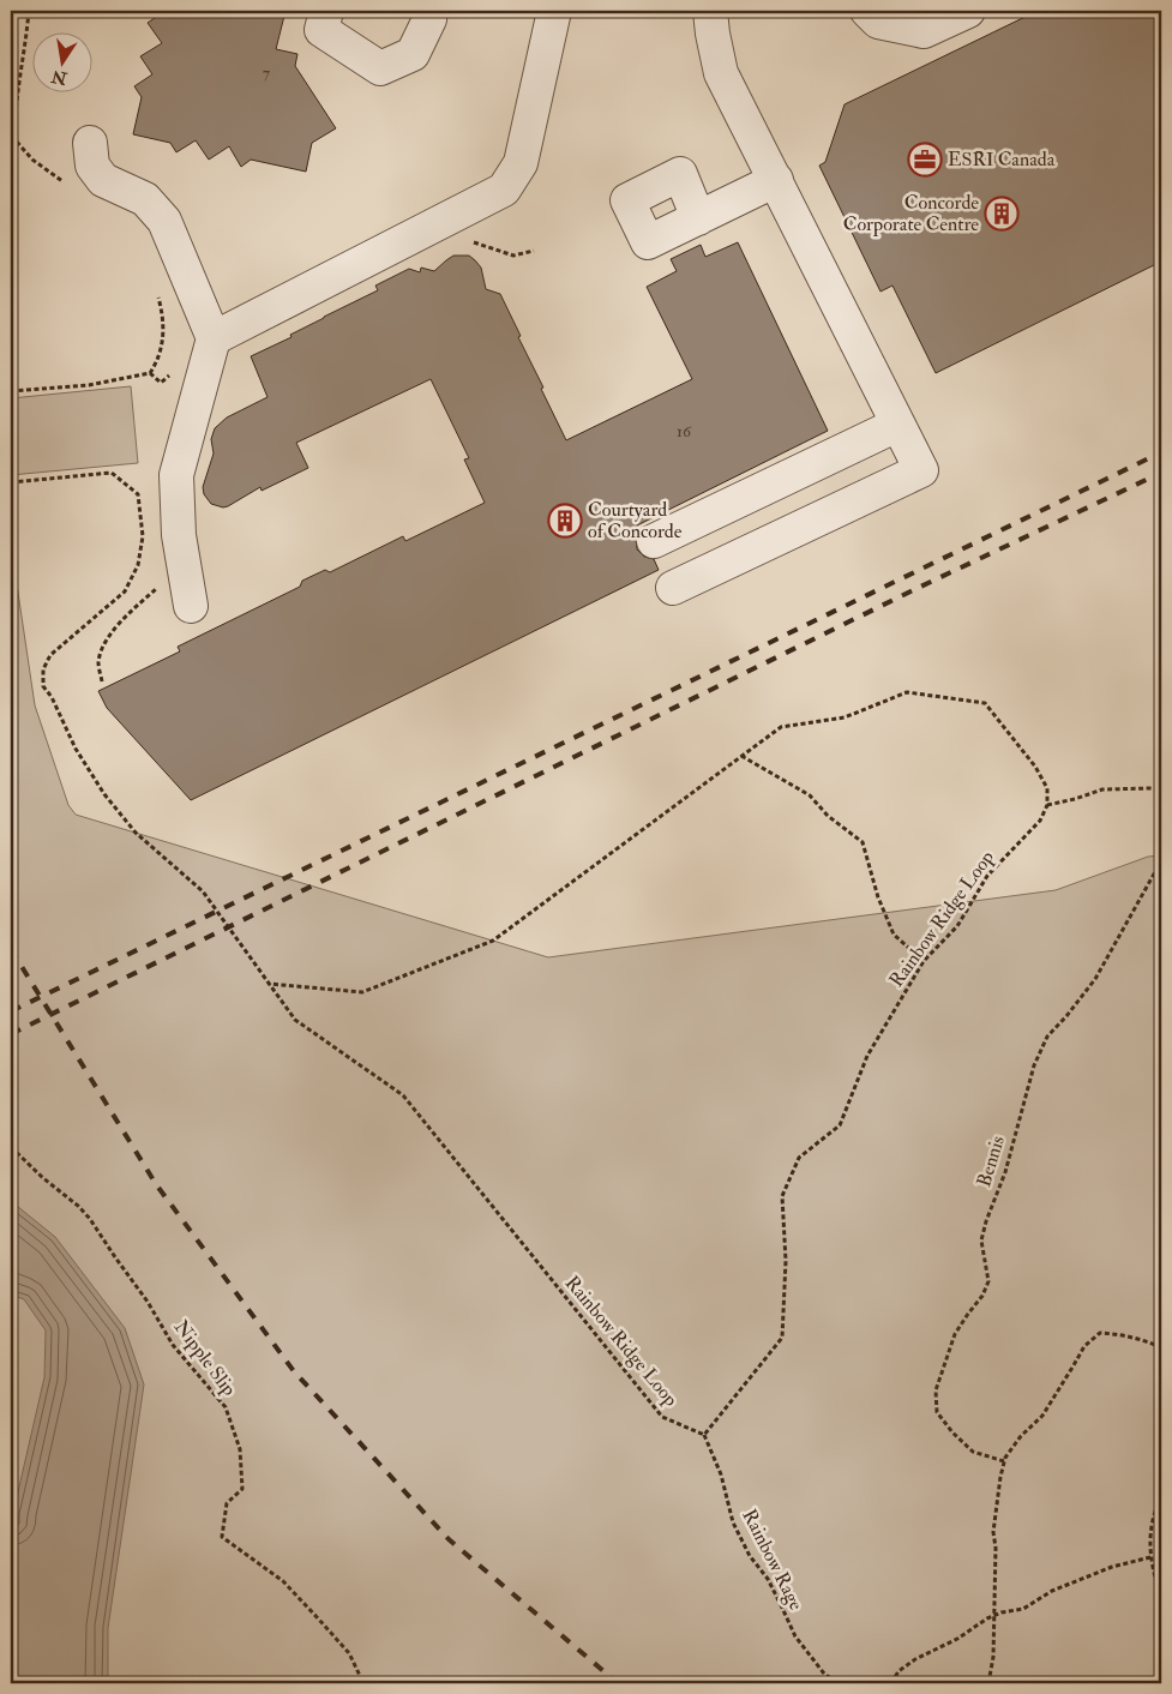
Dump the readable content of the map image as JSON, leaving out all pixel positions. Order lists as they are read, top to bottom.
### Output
{
  "streets": {
    "path": [
      "Rainbow Ridge Loop",
      "Bennis",
      "Nipple Slip",
      "Rainbow Rage"
    ]
  },
  "crossings": [
    ["Rainbow Ridge Loop", "Rainbow Rage"]
  ],
  "places": {
    "office": ["ESRI Canada"],
    "building": ["Concorde Corporate Centre", "Courtyard of Concorde"]
  },
  "house_numbers": ["7", "16"],
  "north": "bottom"
}
